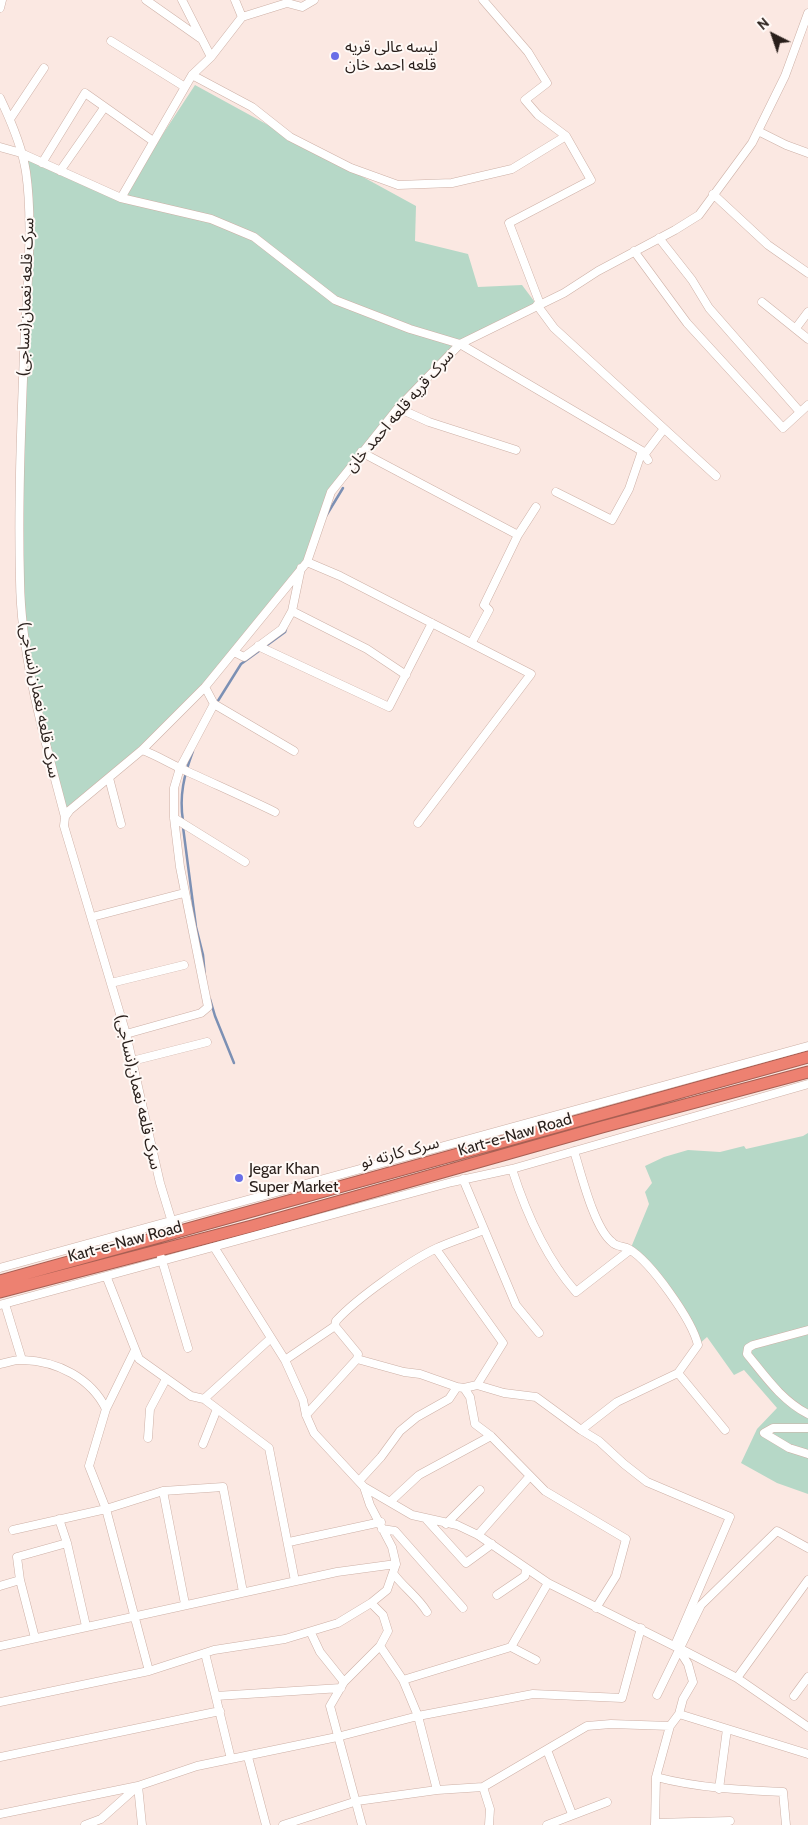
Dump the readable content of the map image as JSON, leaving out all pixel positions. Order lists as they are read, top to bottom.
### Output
{
  "streets": {
    "highway": ["Kart-e-Naw Road", "سرک کارته نو"],
    "street": ["سرک قلعه نعمان(نساجی)", "سرک قریه قلعه احمد خان"]
  },
  "crossings": [
    ["سرک قلعه نعمان(نساجی)", "سرک قریه قلعه احمد خان"],
    ["سرک قلعه نعمان(نساجی)", "سرک کارته نو"]
  ],
  "places": ["لیسه عالی قریه قلعه احمد خان", "Jegar Khan Super Market"],
  "north": "top left"
}
